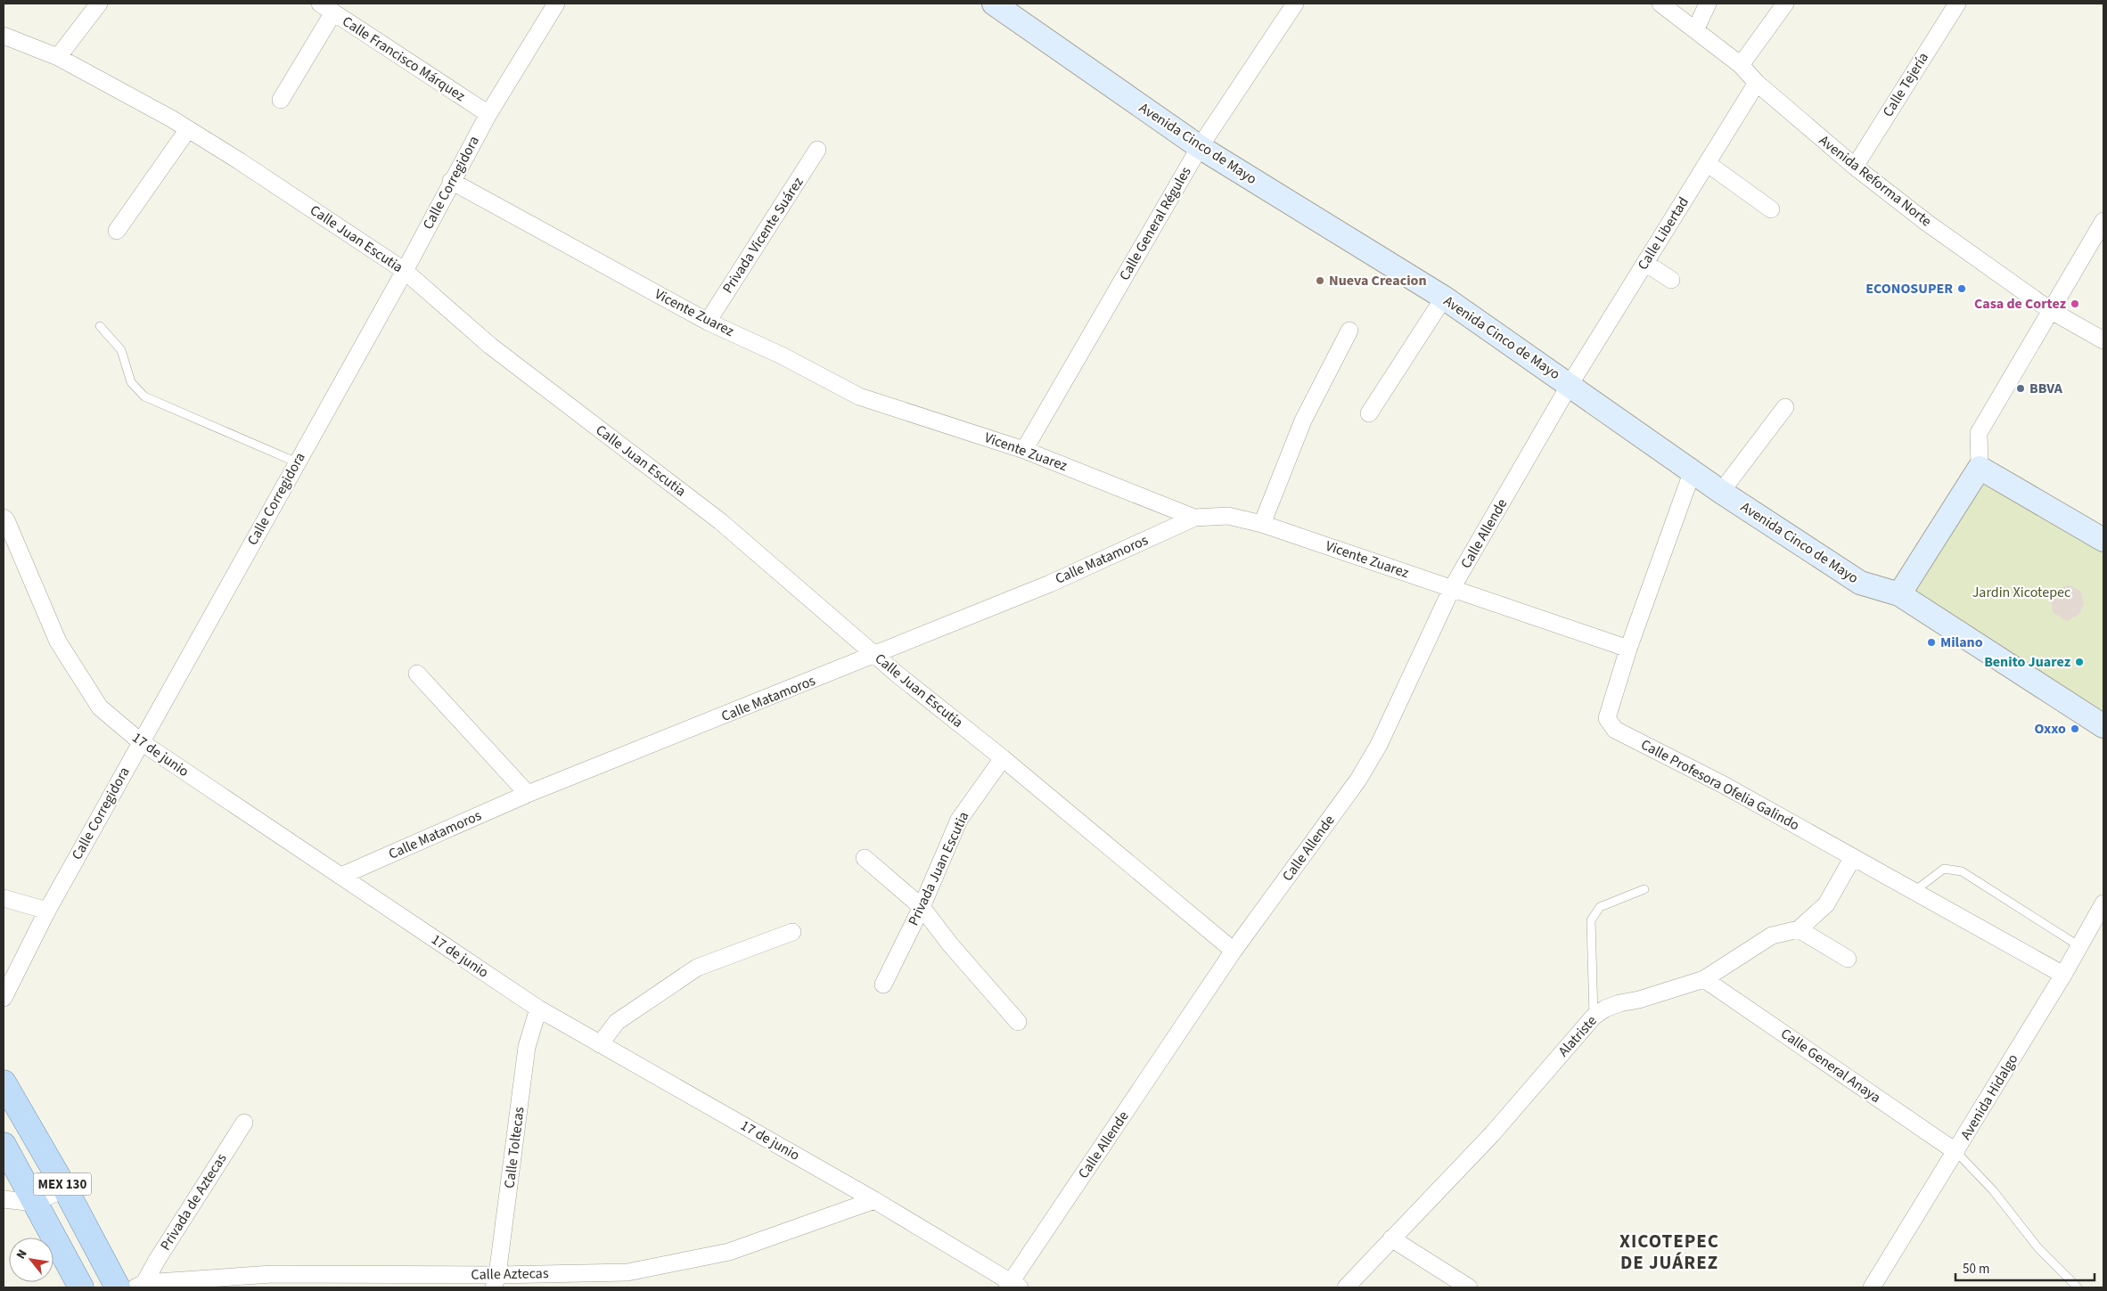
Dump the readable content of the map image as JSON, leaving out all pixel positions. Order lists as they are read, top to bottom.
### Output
{
  "streets": {
    "main road": ["MEX 130"],
    "street": [
      "Calle Francisco Márquez",
      "Calle Tejería",
      "Avenida Cinco de Mayo",
      "Avenida Reforma Norte",
      "Calle Corregidora",
      "Calle General Régules",
      "Calle Libertad",
      "Privada Vicente Suárez",
      "Calle Juan Escutia",
      "Vicente Zuarez",
      "Calle Allende",
      "Calle Matamoros",
      "17 de junio",
      "Calle Profesora Ofelia Galindo",
      "Privada Juan Escutia",
      "Alatriste",
      "Calle General Anaya",
      "Avenida Hidalgo",
      "Calle Toltecas",
      "Privada de Aztecas",
      "Calle Aztecas"
    ]
  },
  "crossings": [
    ["Calle Francisco Márquez", "Calle Corregidora"],
    ["Calle Tejería", "Avenida Reforma Norte"],
    ["Avenida Cinco de Mayo", "Calle General Régules"],
    ["Avenida Cinco de Mayo", "Calle Libertad"],
    ["Avenida Cinco de Mayo", "Calle Allende"],
    ["Avenida Cinco de Mayo", "Calle Profesora Ofelia Galindo"],
    ["Avenida Reforma Norte", "Calle Libertad"],
    ["Calle Corregidora", "Calle Juan Escutia"],
    ["Calle Corregidora", "Vicente Zuarez"],
    ["Calle Corregidora", "17 de junio"],
    ["Calle General Régules", "Vicente Zuarez"],
    ["Calle Libertad", "Calle Allende"],
    ["Privada Vicente Suárez", "Vicente Zuarez"],
    ["Calle Juan Escutia", "Calle Allende"],
    ["Calle Juan Escutia", "Calle Matamoros"],
    ["Calle Juan Escutia", "Privada Juan Escutia"],
    ["Vicente Zuarez", "Calle Allende"],
    ["Vicente Zuarez", "Calle Matamoros"],
    ["Vicente Zuarez", "Calle Profesora Ofelia Galindo"],
    ["Calle Allende", "17 de junio"],
    ["Calle Matamoros", "17 de junio"],
    ["17 de junio", "Calle Toltecas"],
    ["17 de junio", "Calle Aztecas"],
    ["Calle Profesora Ofelia Galindo", "Alatriste"],
    ["Calle Profesora Ofelia Galindo", "Avenida Hidalgo"],
    ["Alatriste", "Calle General Anaya"],
    ["Calle General Anaya", "Avenida Hidalgo"],
    ["Calle Toltecas", "Calle Aztecas"],
    ["Privada de Aztecas", "Calle Aztecas"]
  ],
  "districts": ["XICOTEPEC DE JUÁREZ"],
  "parks": ["Jardin Xicotepec"],
  "places": [
    "Nueva Creacion",
    "ECONOSUPER",
    "Casa de Cortez",
    "BBVA",
    "Milano",
    "Benito Juarez",
    "Oxxo"
  ],
  "scale_bar": "50 m",
  "north": "top left"
}
